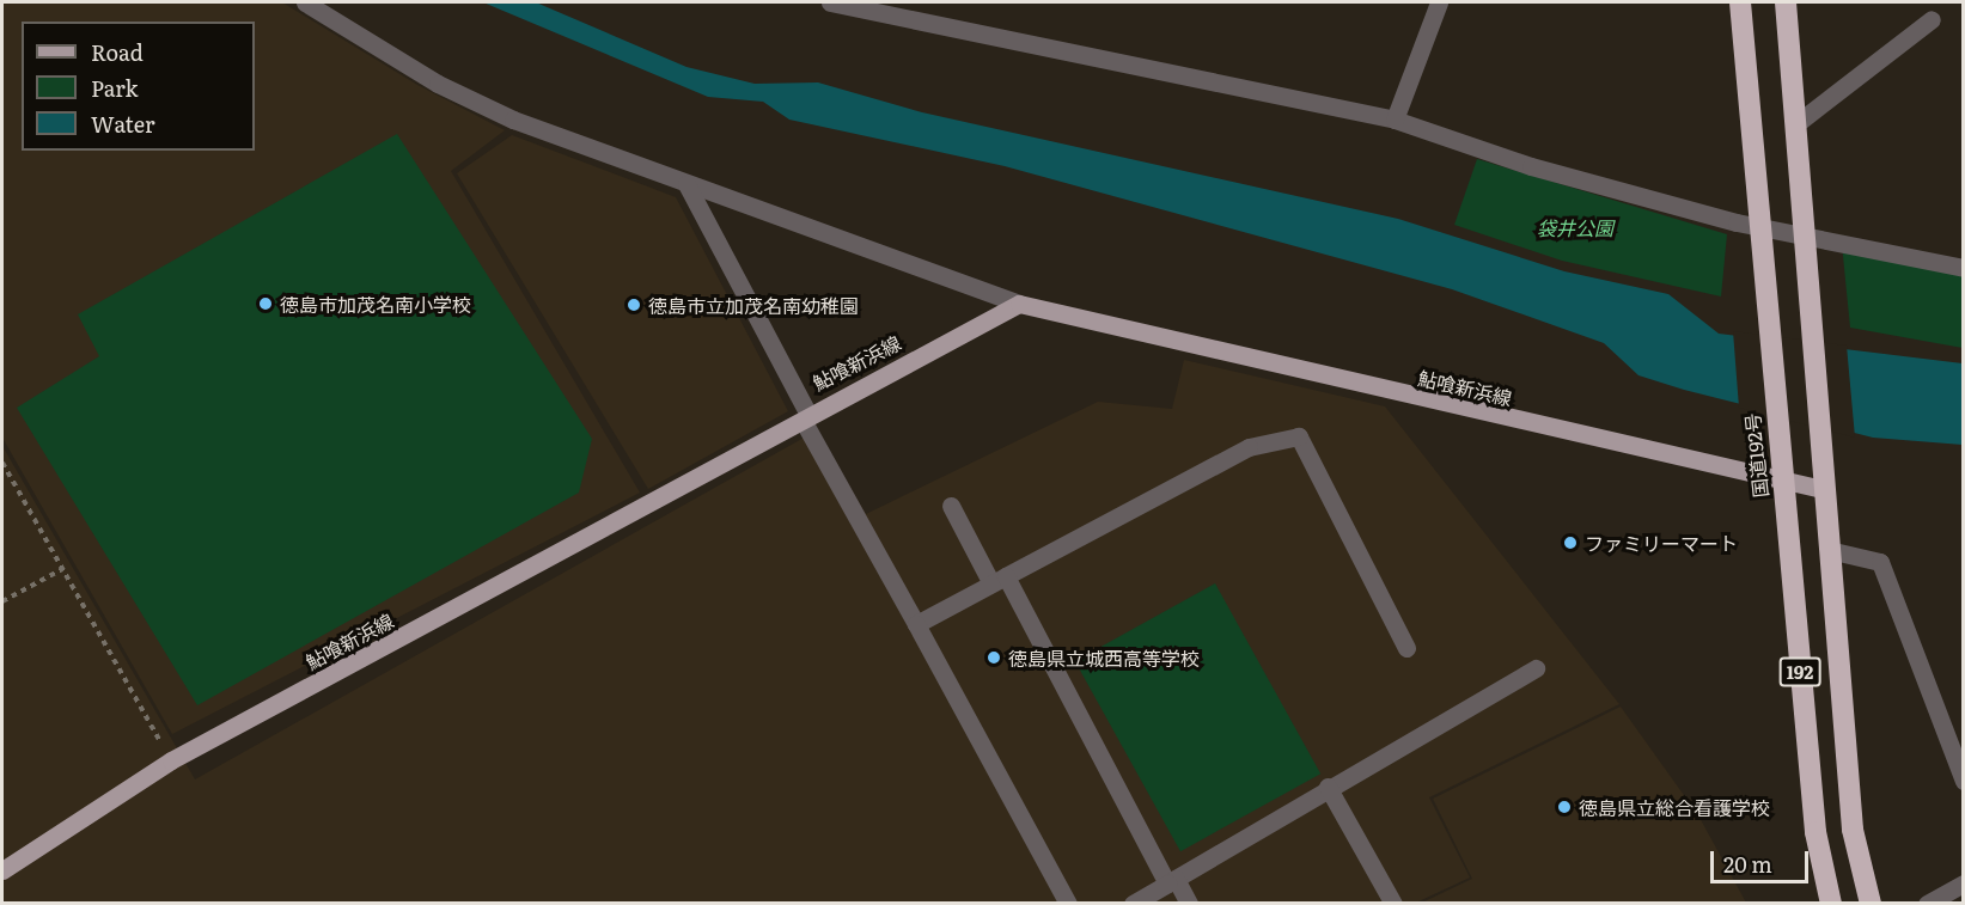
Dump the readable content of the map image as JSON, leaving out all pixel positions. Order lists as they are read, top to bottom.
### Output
{
  "streets": {
    "highway": ["国道192号", "192"],
    "main road": ["鮎喰新浜線"]
  },
  "crossings": [
    ["鮎喰新浜線", "国道192号"],
    ["鮎喰新浜線", "192"]
  ],
  "parks": ["袋井公園"],
  "places": [
    "徳島市加茂名南小学校",
    "徳島市立加茂名南幼稚園",
    "ファミリーマート",
    "徳島県立城西高等学校",
    "徳島県立総合看護学校"
  ],
  "legend": ["Road", "Park", "Water"],
  "scale_bar": "20 m"
}
